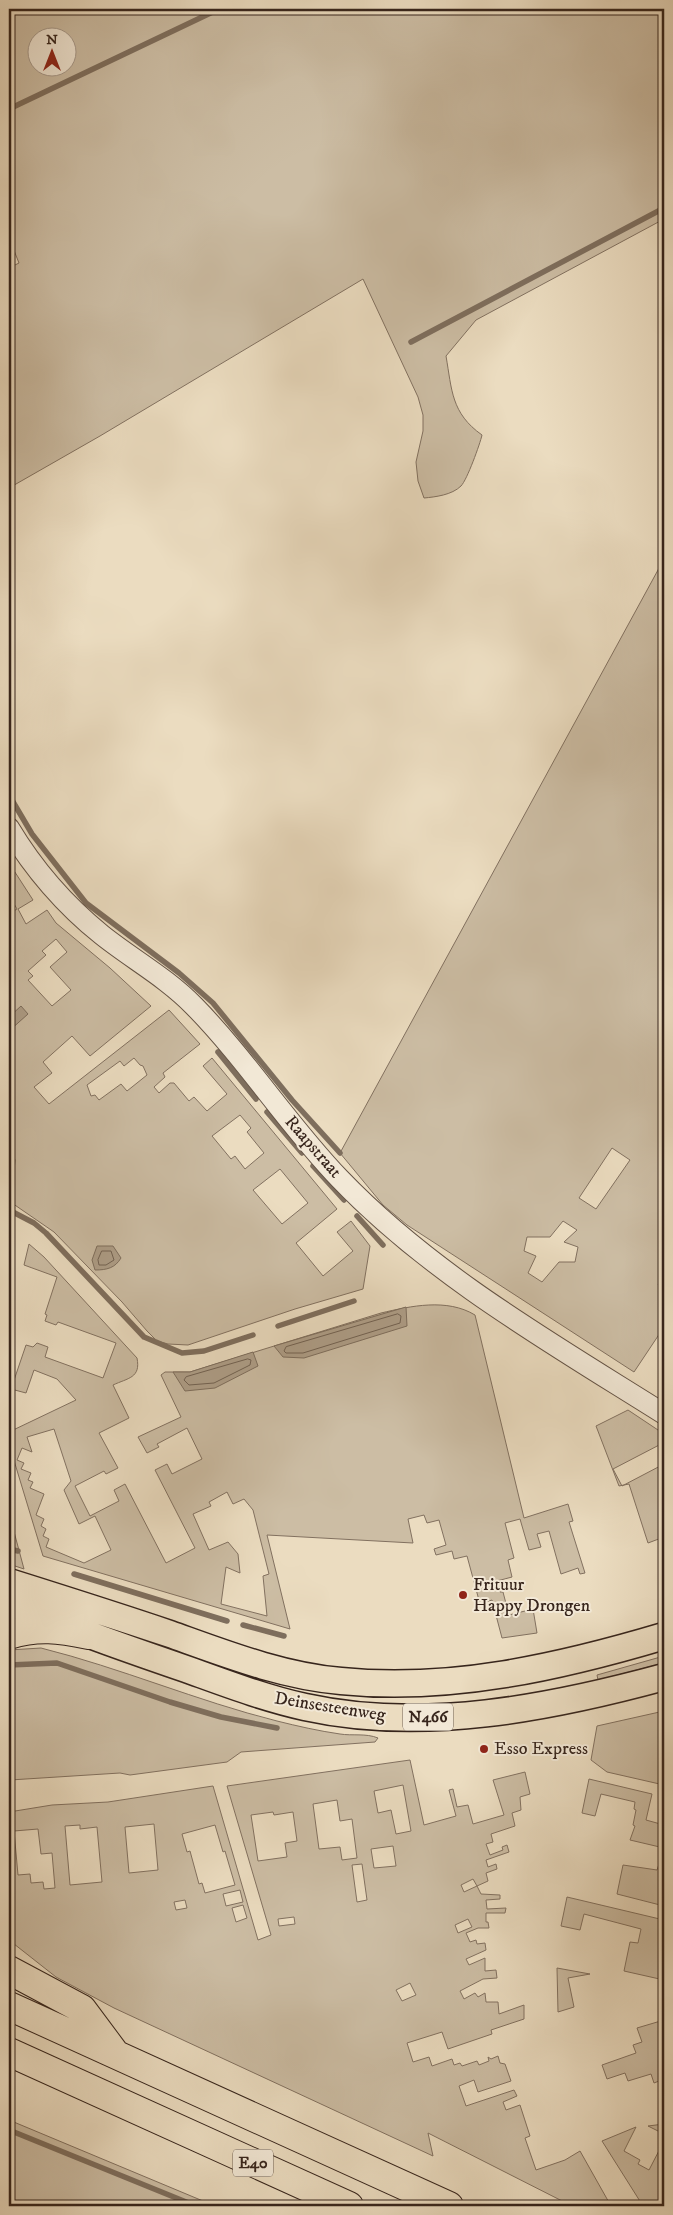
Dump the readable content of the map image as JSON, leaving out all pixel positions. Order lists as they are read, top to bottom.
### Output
{
  "streets": {
    "highway": ["Deinsesteenweg", "N466", "E40"],
    "street": ["Raapstraat"]
  },
  "places": ["Frituur Happy Drongen", "Esso Express"],
  "north": "top"
}
